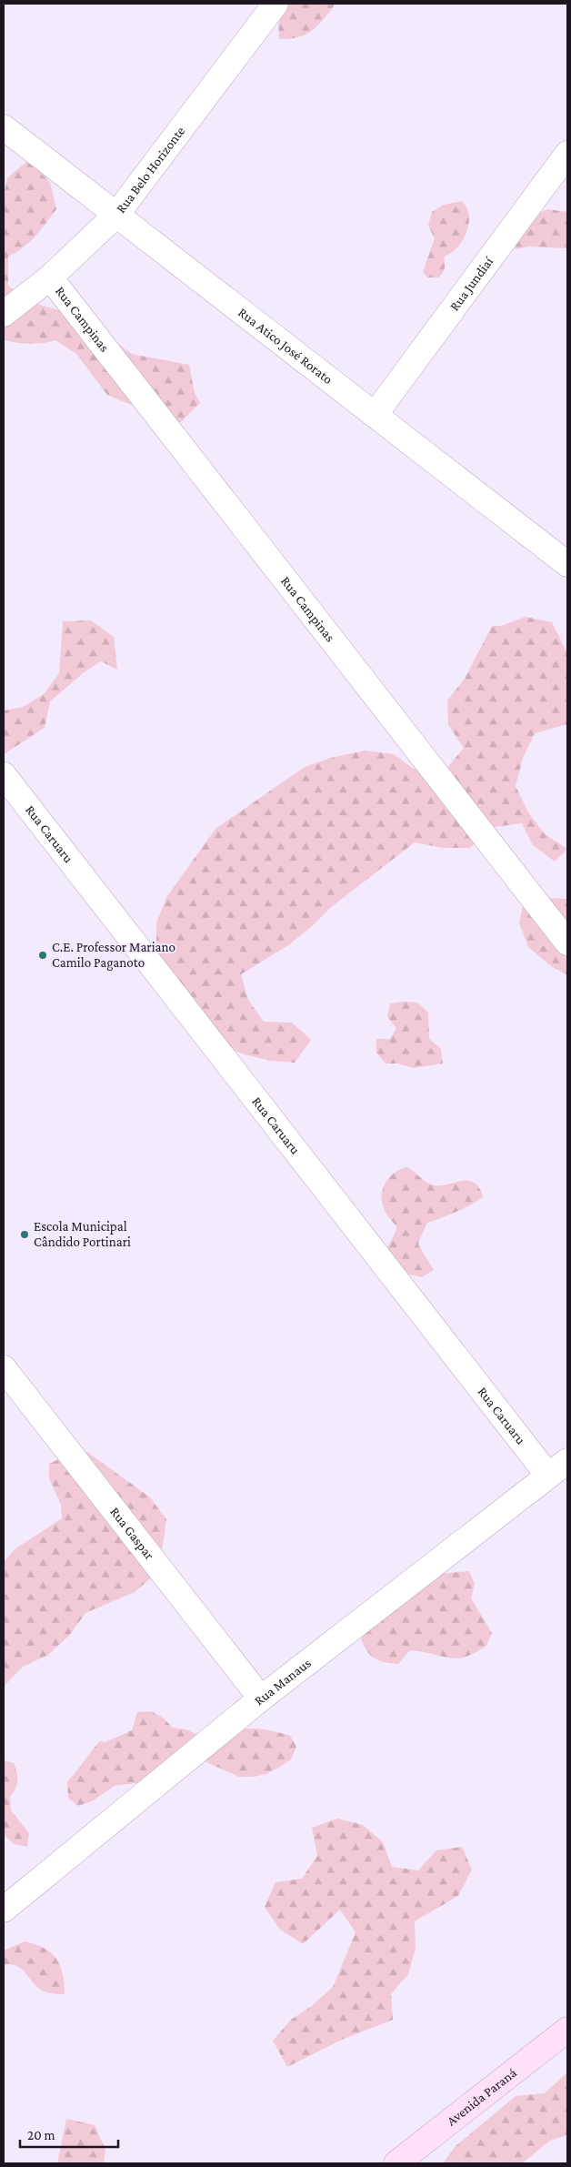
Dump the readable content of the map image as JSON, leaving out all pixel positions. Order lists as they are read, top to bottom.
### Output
{
  "streets": {
    "main road": ["Avenida Paraná"],
    "street": [
      "Rua Belo Horizonte",
      "Rua Jundiaí",
      "Rua Campinas",
      "Rua Atico José Rorato",
      "Rua Caruaru",
      "Rua Gaspar",
      "Rua Manaus"
    ]
  },
  "crossings": [
    ["Rua Belo Horizonte", "Rua Campinas"],
    ["Rua Belo Horizonte", "Rua Atico José Rorato"],
    ["Rua Jundiaí", "Rua Atico José Rorato"],
    ["Rua Caruaru", "Rua Manaus"],
    ["Rua Gaspar", "Rua Manaus"]
  ],
  "places": ["C.E. Professor Mariano Camilo Paganoto", "Escola Municipal Cândido Portinari"],
  "scale_bar": "20 m"
}
